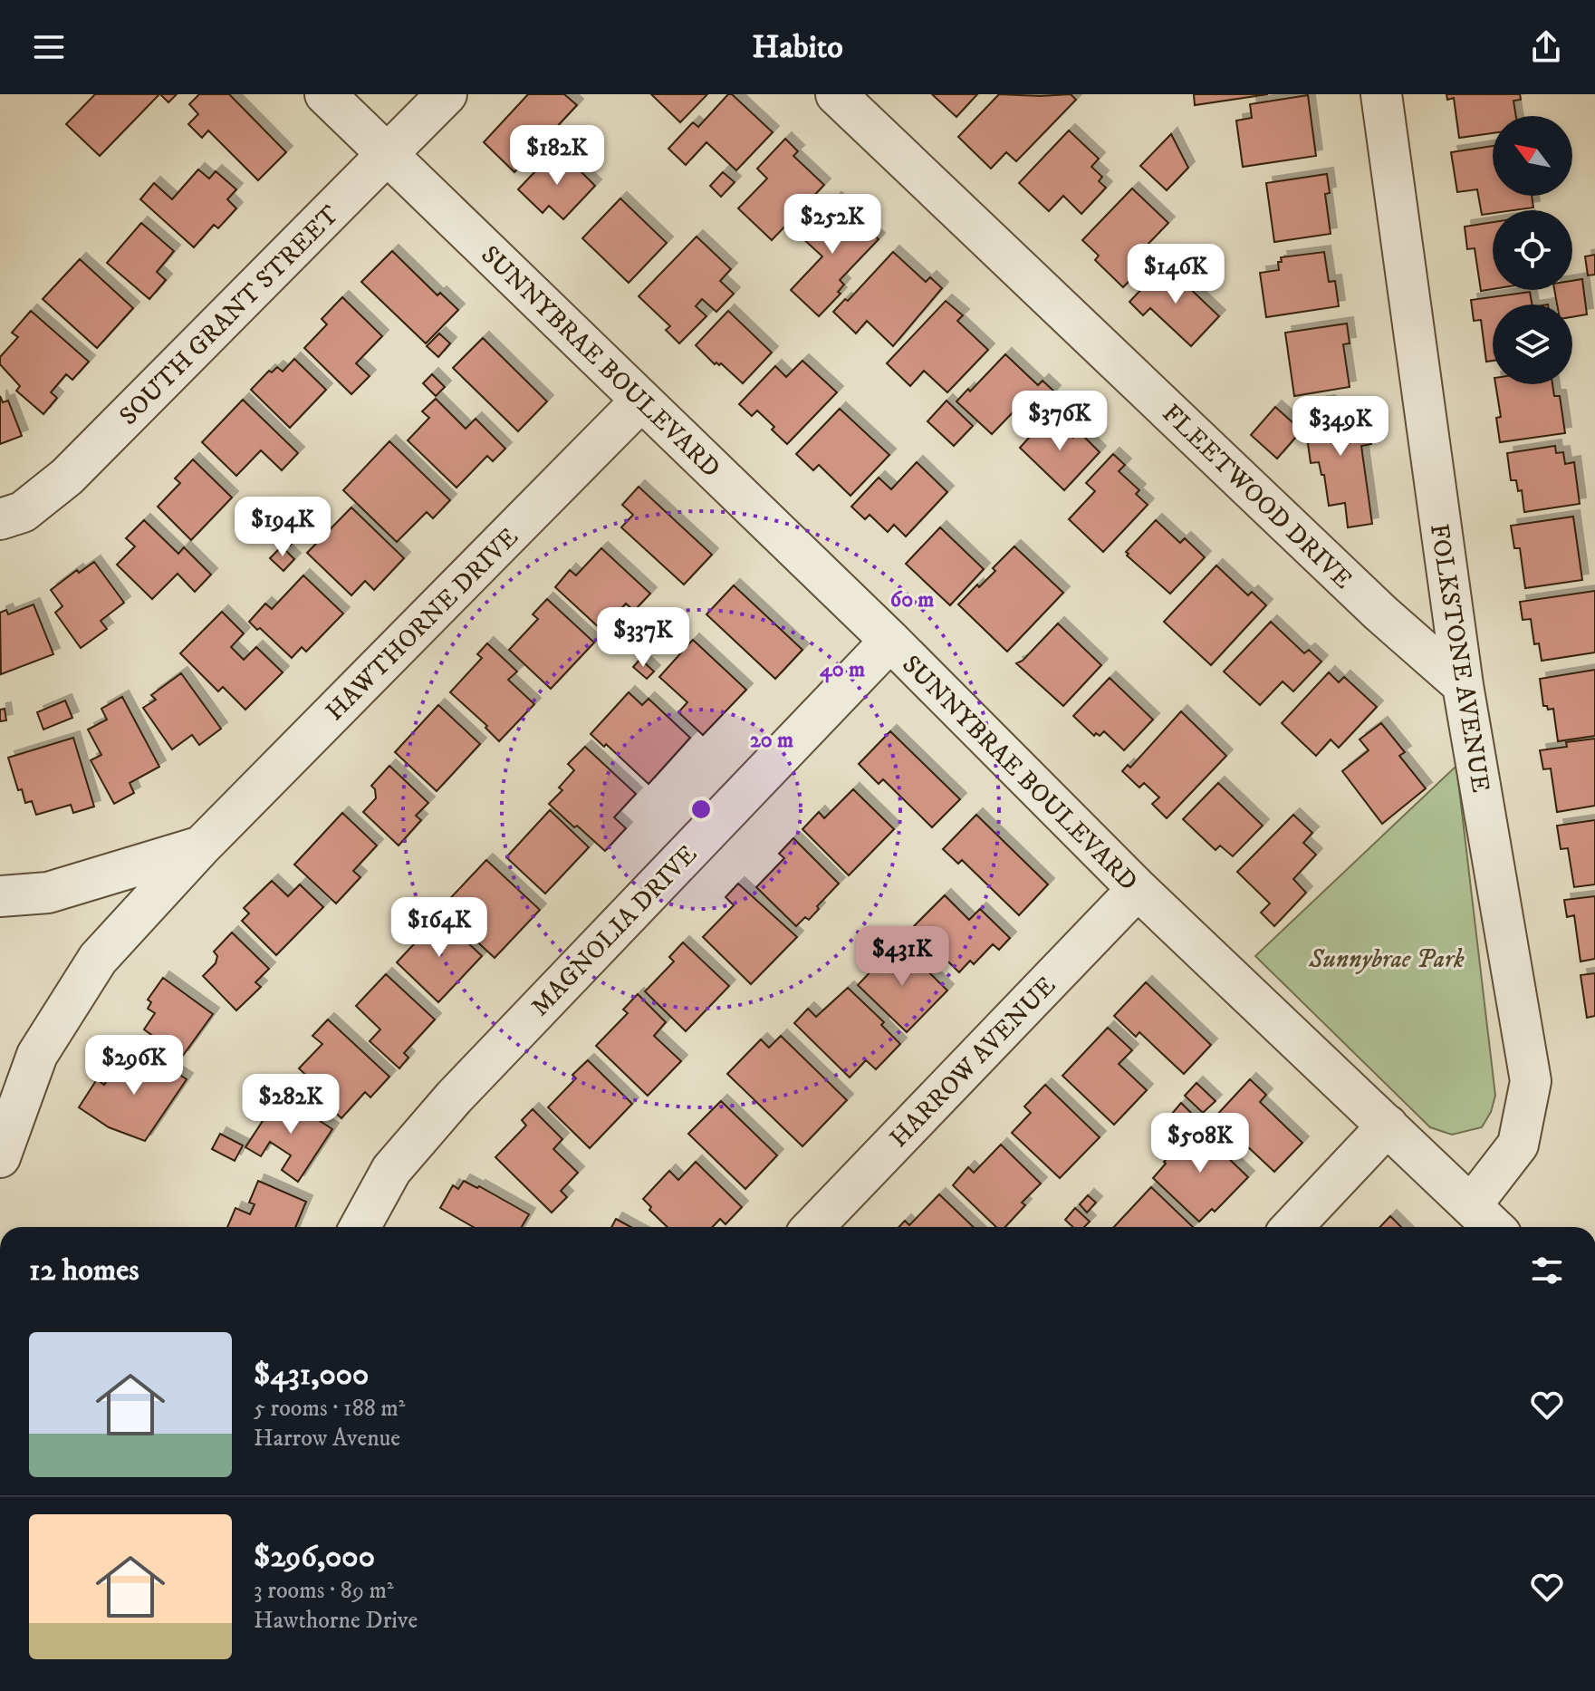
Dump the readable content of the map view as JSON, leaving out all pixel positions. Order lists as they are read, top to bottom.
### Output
{
  "streets": {
    "street": [
      "SOUTH GRANT STREET",
      "SUNNYBRAE BOULEVARD",
      "FLEETWOOD DRIVE",
      "HAWTHORNE DRIVE",
      "FOLKSTONE AVENUE",
      "MAGNOLIA DRIVE",
      "HARROW AVENUE"
    ]
  },
  "crossings": [
    ["SOUTH GRANT STREET", "SUNNYBRAE BOULEVARD"],
    ["SUNNYBRAE BOULEVARD", "HAWTHORNE DRIVE"],
    ["SUNNYBRAE BOULEVARD", "FOLKSTONE AVENUE"],
    ["SUNNYBRAE BOULEVARD", "MAGNOLIA DRIVE"],
    ["SUNNYBRAE BOULEVARD", "HARROW AVENUE"],
    ["FLEETWOOD DRIVE", "FOLKSTONE AVENUE"]
  ],
  "parks": ["Sunnybrae Park"],
  "north": "top left",
  "page": {
    "header": "Habito",
    "price": [
      "$182K",
      "$252K",
      "$146K",
      "$376K",
      "$349K",
      "$194K",
      "$337K",
      "$164K",
      "$431K",
      "$296K",
      "$282K",
      "$508K"
    ],
    "heading": "12 homes",
    "list": [
      {
        "name": "$431,000",
        "note": "5 rooms · 188 m² · Harrow Avenue"
      },
      {
        "name": "$296,000",
        "note": "3 rooms · 89 m² · Hawthorne Drive"
      }
    ]
  },
  "rings": ["60 m", "40 m", "20 m"]
}
